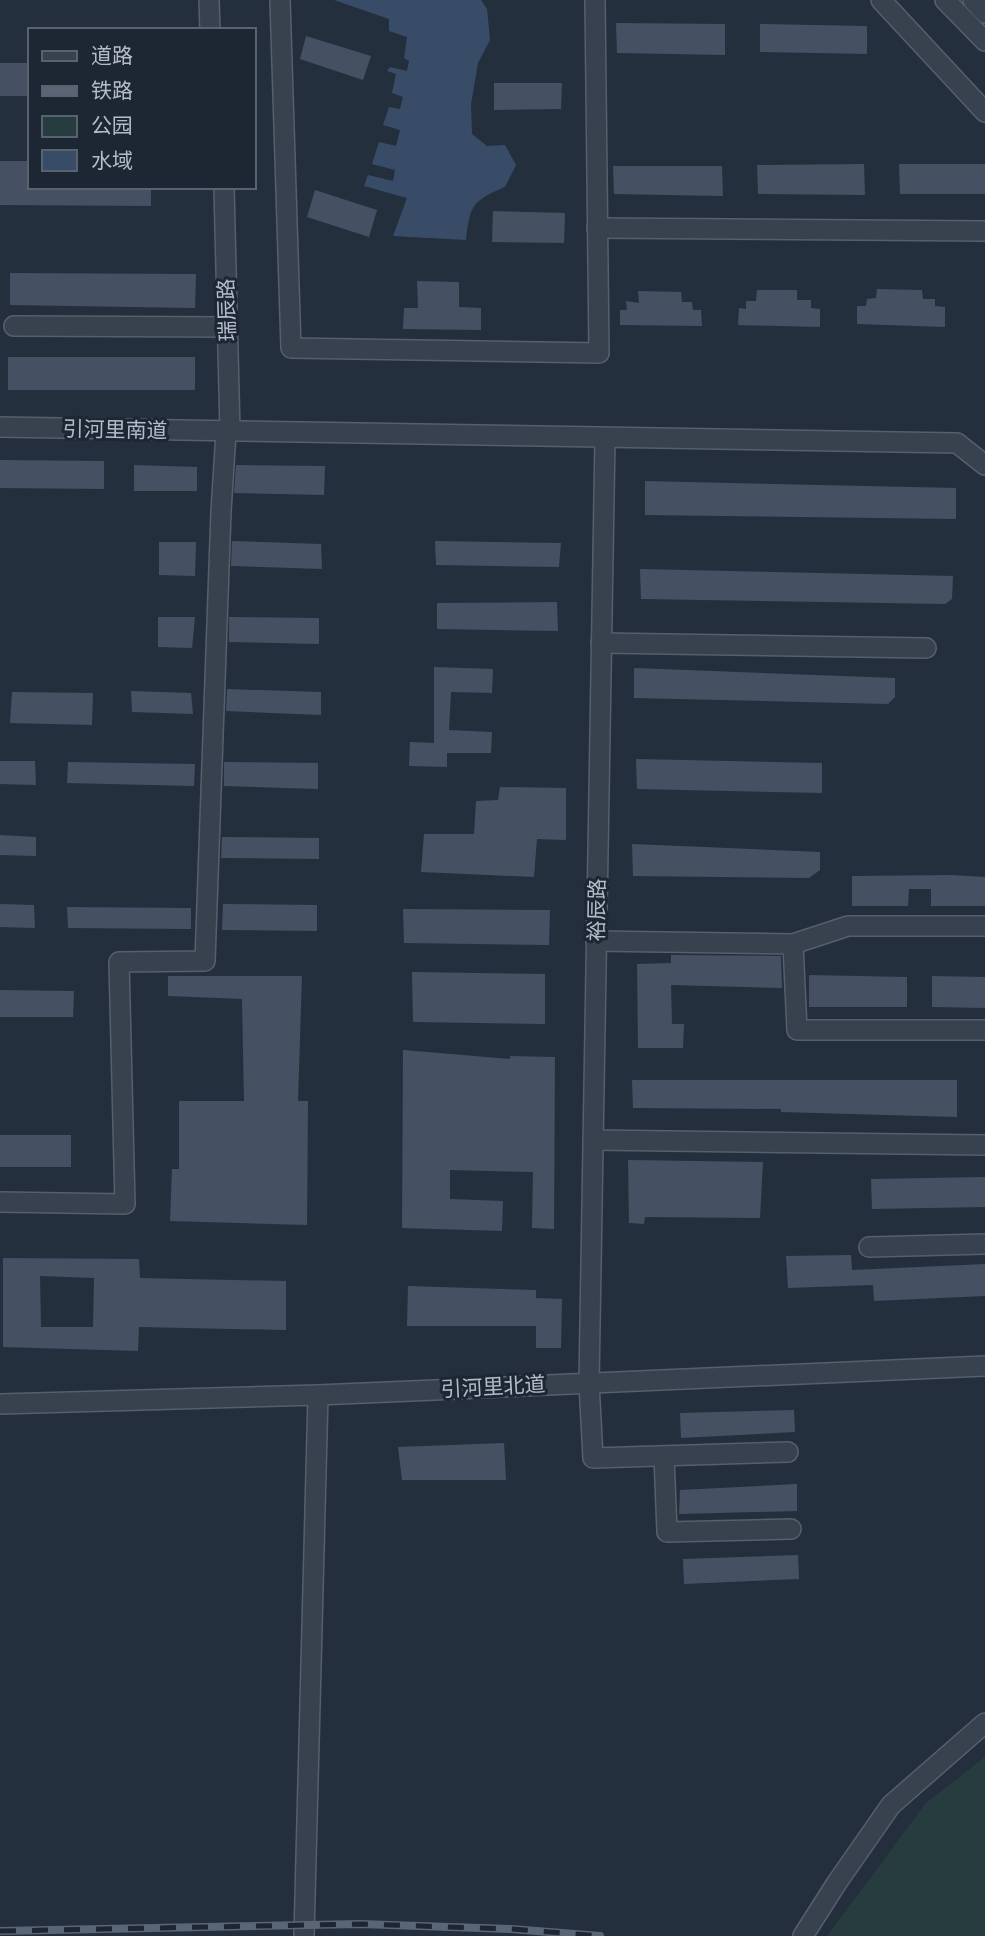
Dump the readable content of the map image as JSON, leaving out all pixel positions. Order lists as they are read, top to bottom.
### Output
{
  "streets": {
    "street": [
      "瑞辰路",
      "引河里南道",
      "裕辰路",
      "引河里北道"
    ]
  },
  "crossings": [
    ["瑞辰路", "引河里南道"],
    ["引河里南道", "裕辰路"],
    ["裕辰路", "引河里北道"]
  ],
  "legend": [
    "道路",
    "铁路",
    "公园",
    "水域"
  ]
}
